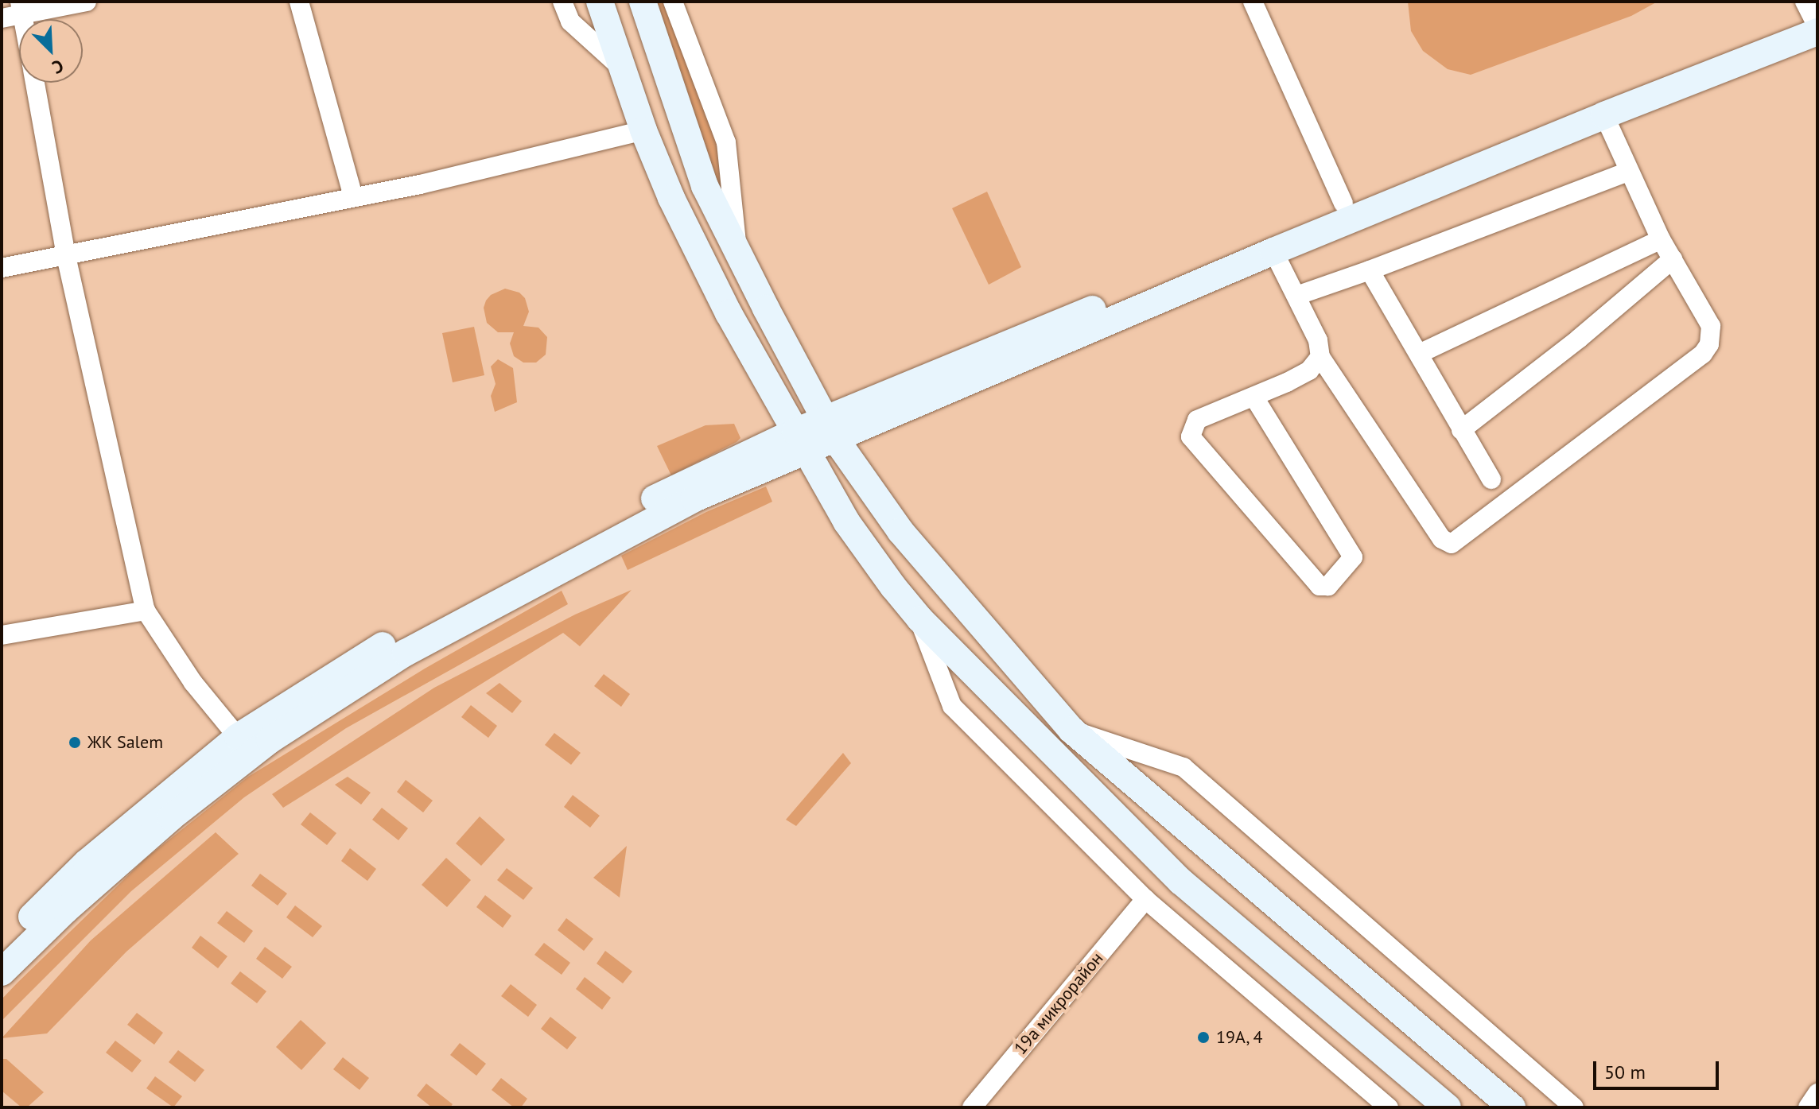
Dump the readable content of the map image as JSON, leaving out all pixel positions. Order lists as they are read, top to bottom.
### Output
{
  "streets": {
    "street": ["19а микрорайон"]
  },
  "places": ["ЖК Salem", "19А, 4"],
  "scale_bar": "50 m",
  "north": "bottom right"
}
